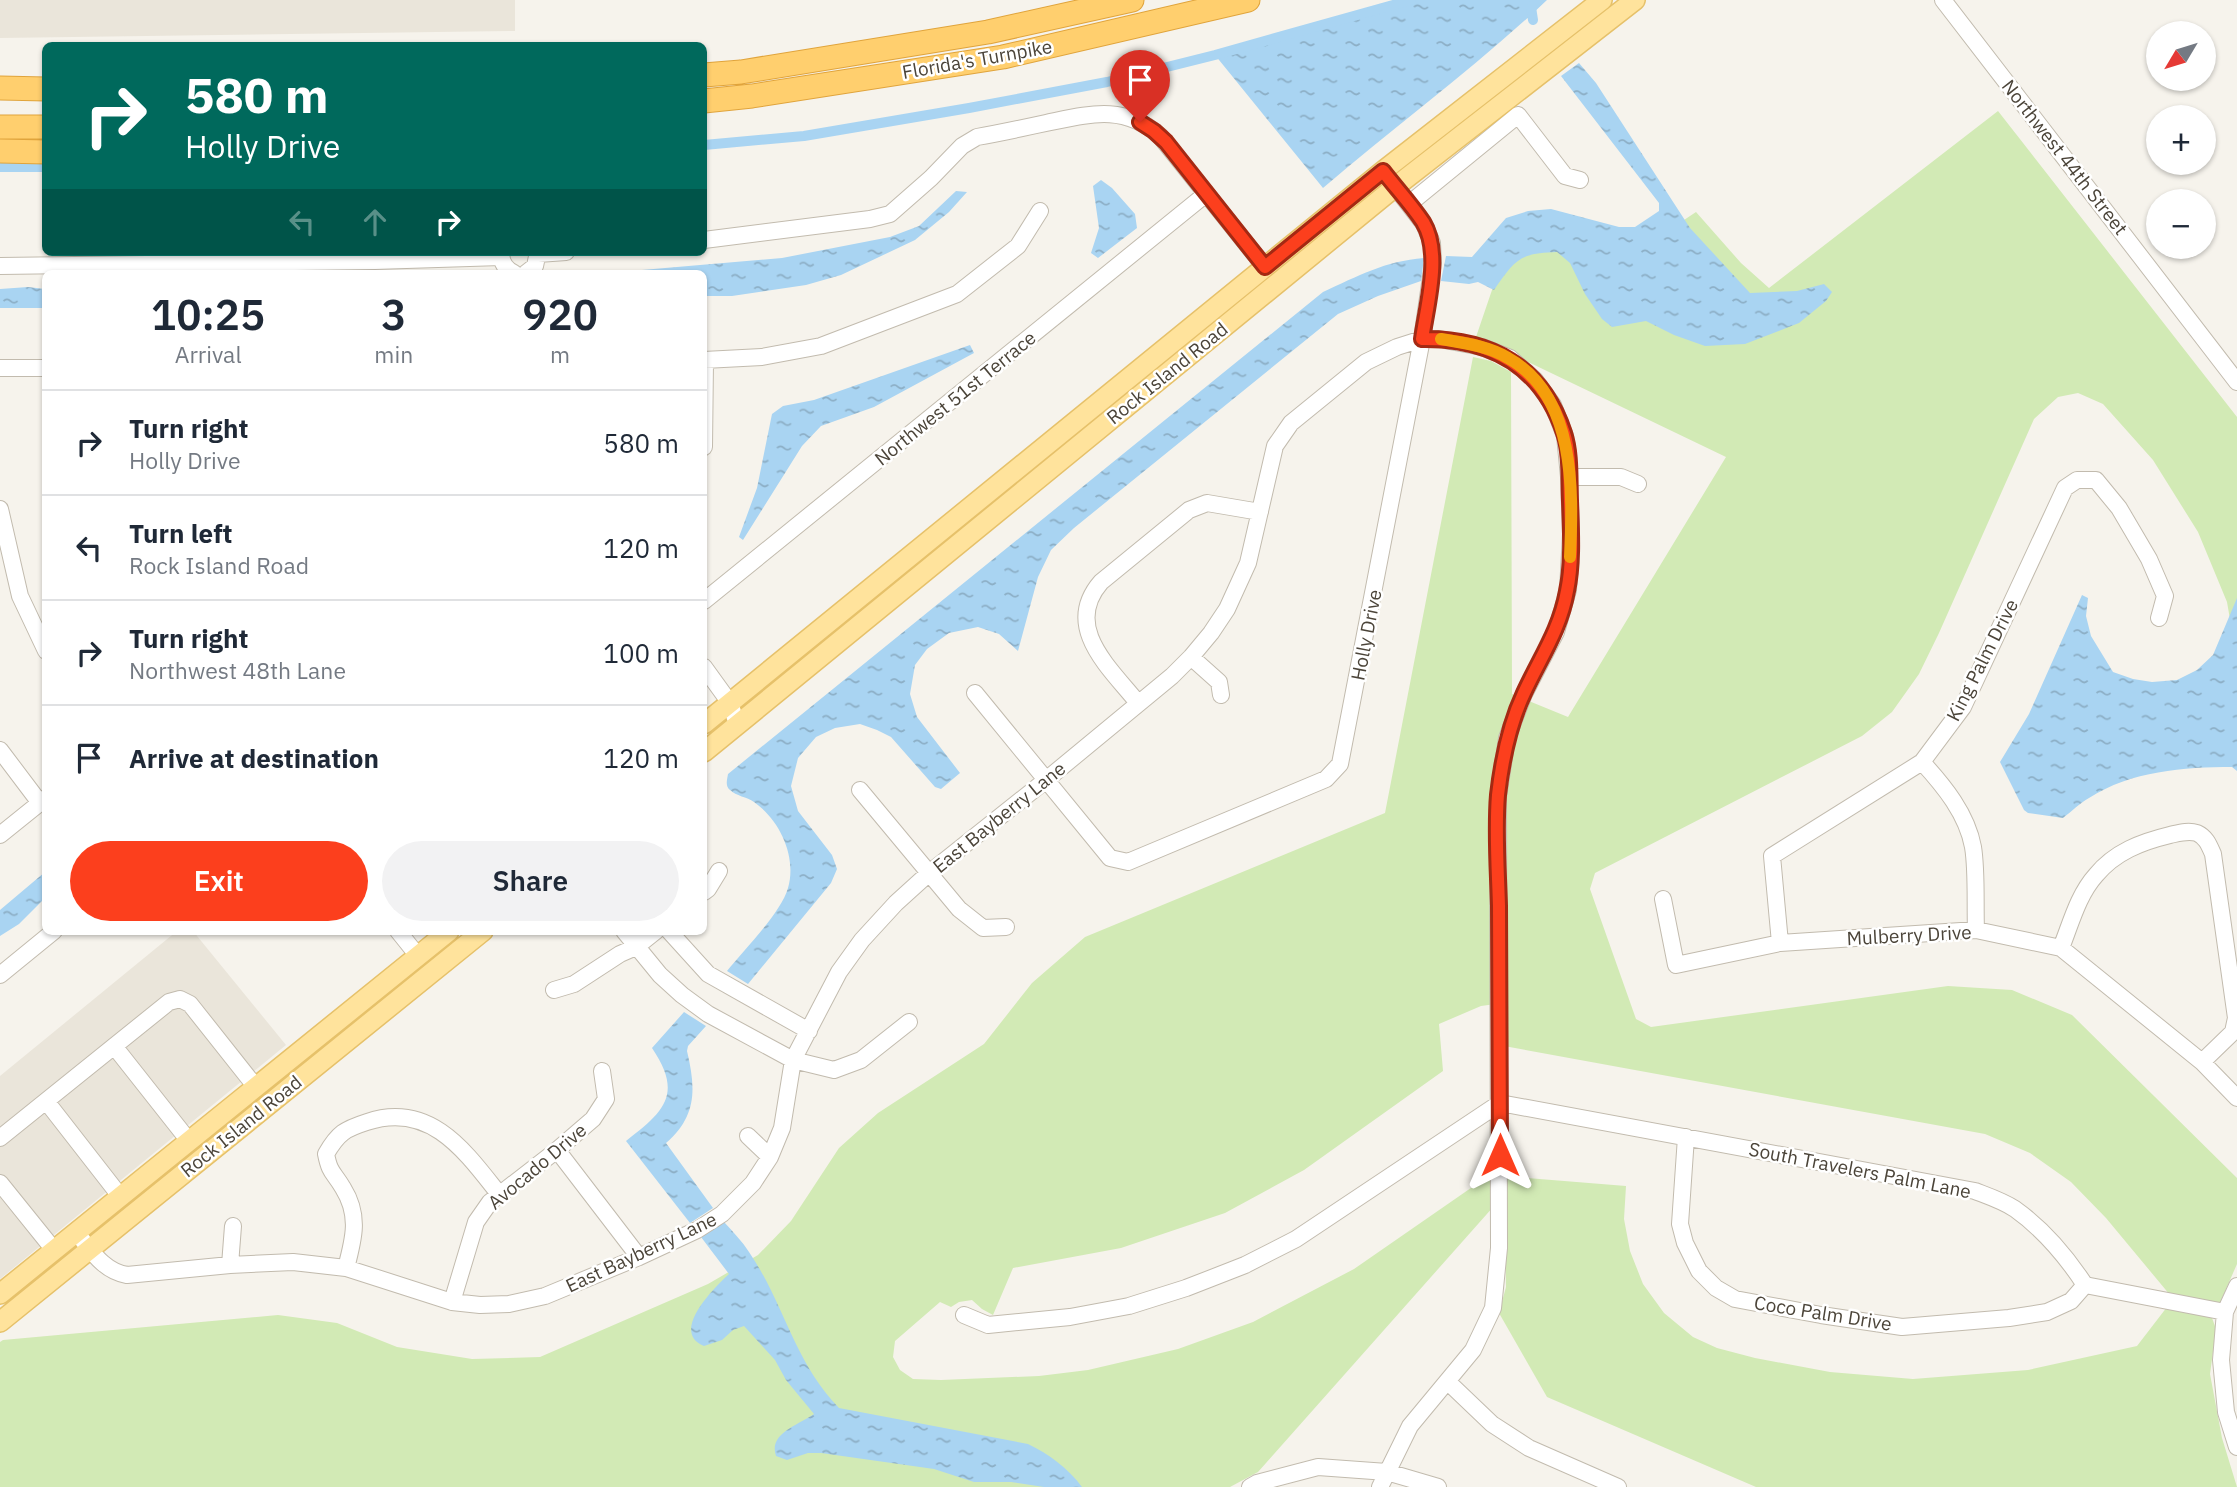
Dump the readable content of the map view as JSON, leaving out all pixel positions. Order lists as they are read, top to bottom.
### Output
{
  "streets": {
    "highway": ["Florida's Turnpike"],
    "main road": ["Rock Island Road"],
    "street": [
      "Northwest 44th Street",
      "Northwest 51st Terrace",
      "Holly Drive",
      "King Palm Drive",
      "East Bayberry Lane",
      "Mulberry Drive",
      "Avocado Drive",
      "South Travelers Palm Lane",
      "Coco Palm Drive"
    ]
  },
  "crossings": [
    ["Rock Island Road", "Holly Drive"],
    ["Rock Island Road", "East Bayberry Lane"],
    ["Holly Drive", "East Bayberry Lane"],
    ["King Palm Drive", "Mulberry Drive"],
    ["East Bayberry Lane", "Avocado Drive"],
    ["South Travelers Palm Lane", "Coco Palm Drive"]
  ],
  "north": "bottom left",
  "page": {
    "map_buttons": ["+", "−"],
    "turn": ["580 m", "Holly Drive"],
    "eta": [
      "10:25",
      "Arrival",
      "3",
      "min",
      "920",
      "m"
    ],
    "list": [
      {
        "name": "Turn right",
        "note": "Holly Drive",
        "value": "580 m"
      },
      {
        "name": "Turn left",
        "note": "Rock Island Road",
        "value": "120 m"
      },
      {
        "name": "Turn right",
        "note": "Northwest 48th Lane",
        "value": "100 m"
      },
      {
        "name": "Arrive at destination",
        "value": "120 m"
      }
    ],
    "buttons": ["Exit", "Share"]
  }
}
